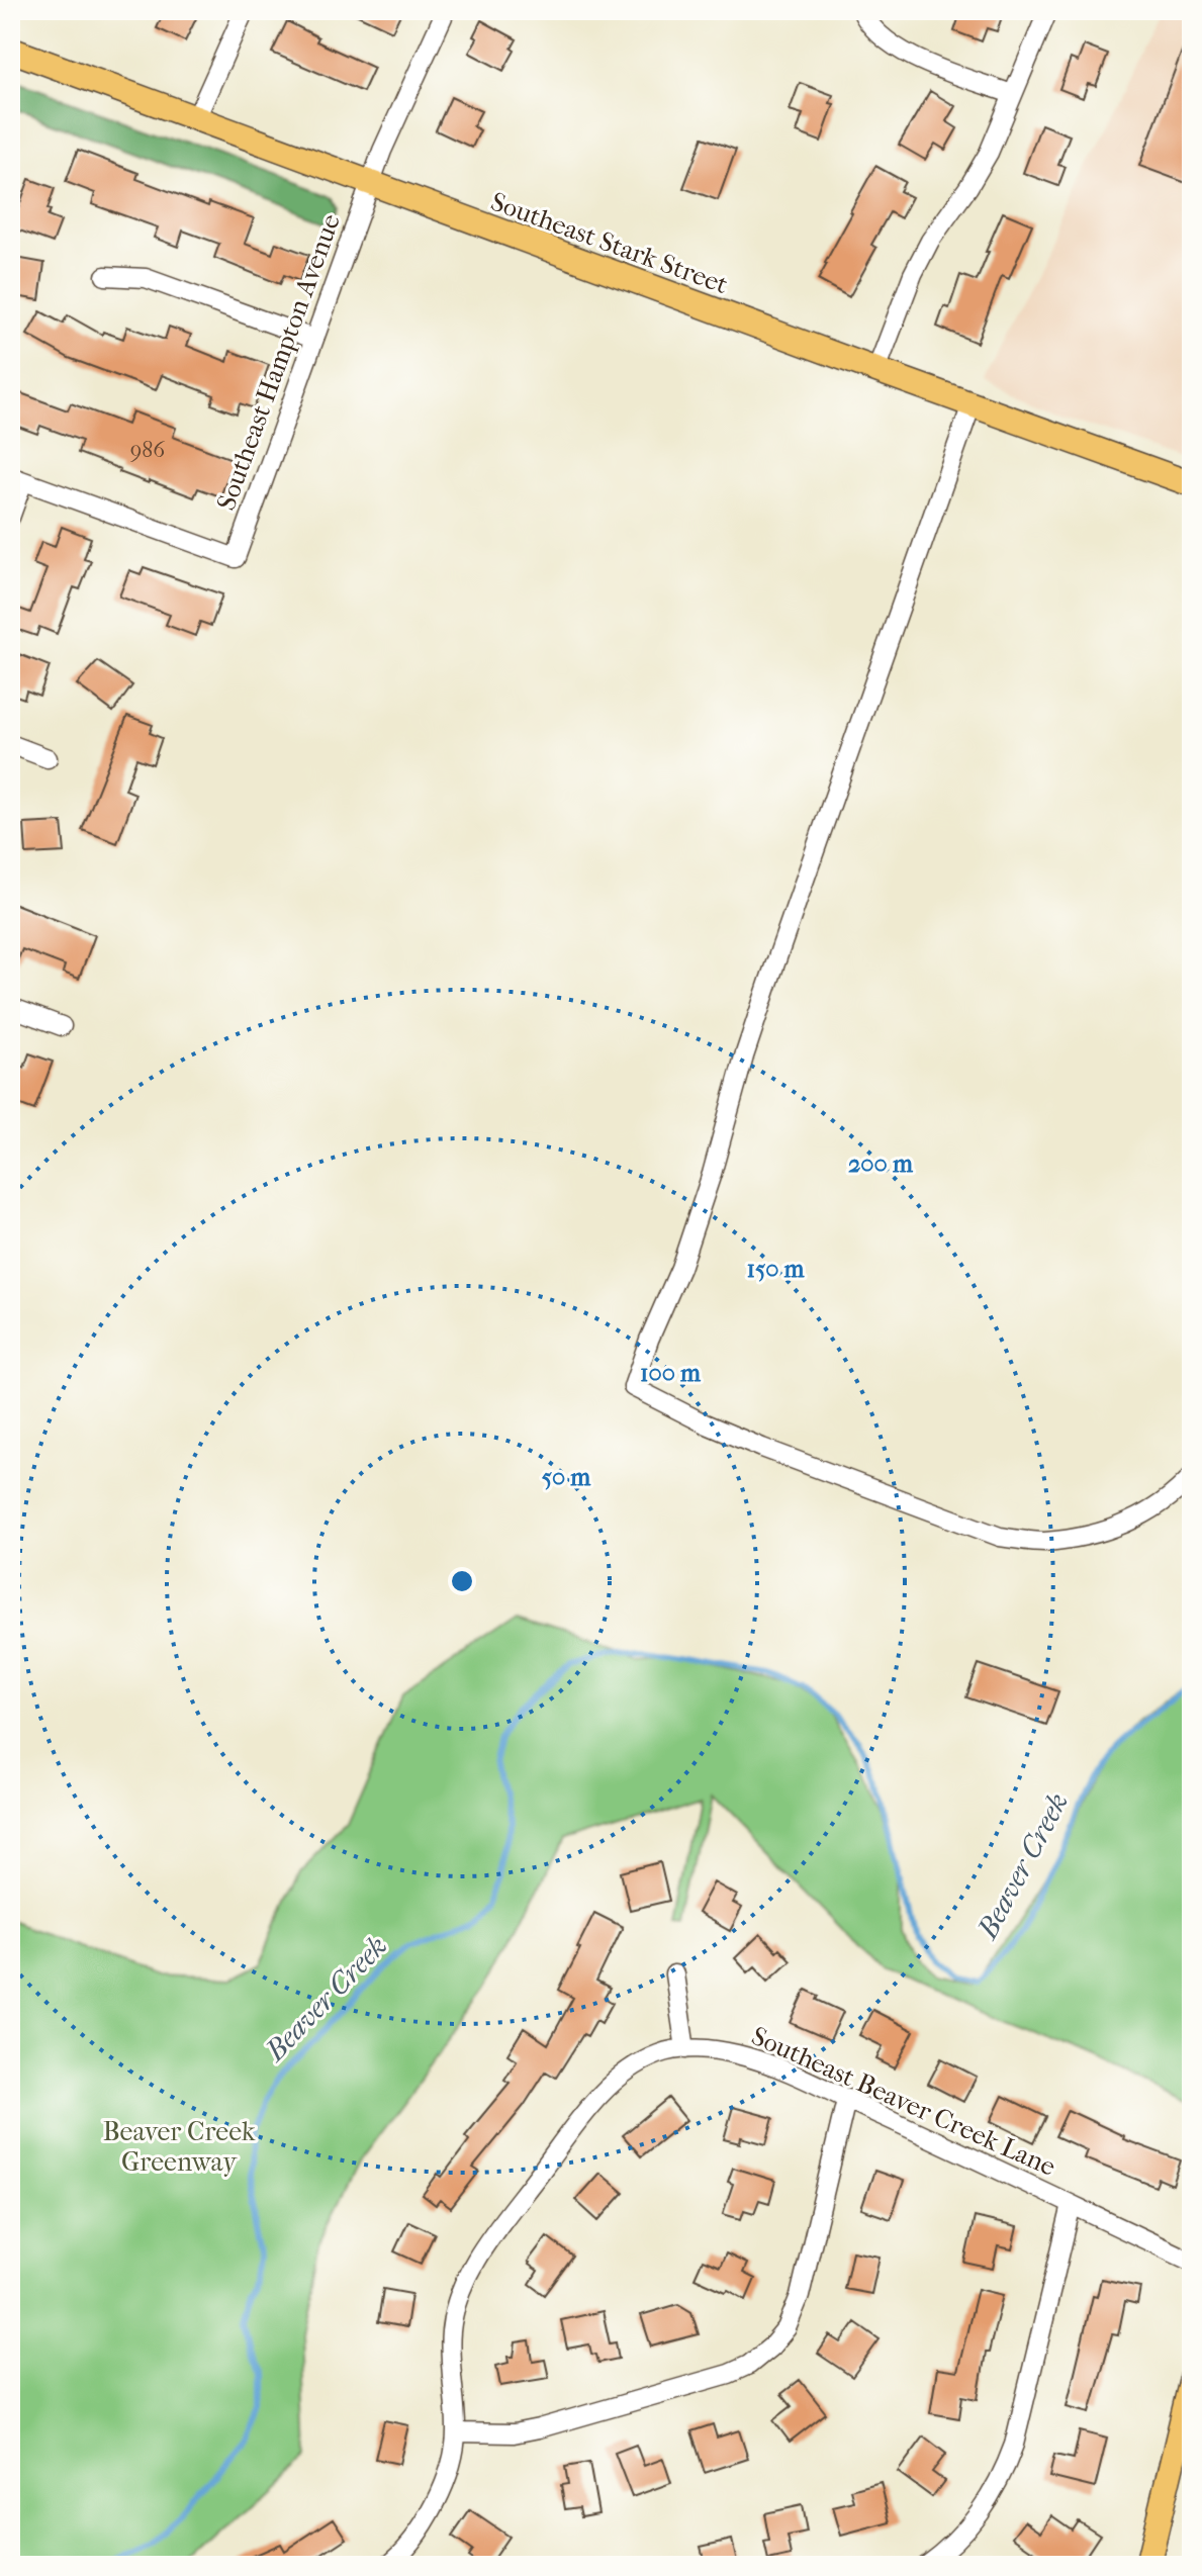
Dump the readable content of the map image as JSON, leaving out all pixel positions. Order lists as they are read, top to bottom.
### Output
{
  "streets": {
    "main road": ["Southeast Stark Street"],
    "street": ["Southeast Hampton Avenue", "Southeast Beaver Creek Lane"]
  },
  "crossings": [
    ["Southeast Stark Street", "Southeast Hampton Avenue"]
  ],
  "water": ["Beaver Creek"],
  "parks": ["Beaver Creek Greenway"],
  "house_numbers": ["986"],
  "rings": [
    "200 m",
    "150 m",
    "100 m",
    "50 m"
  ]
}
